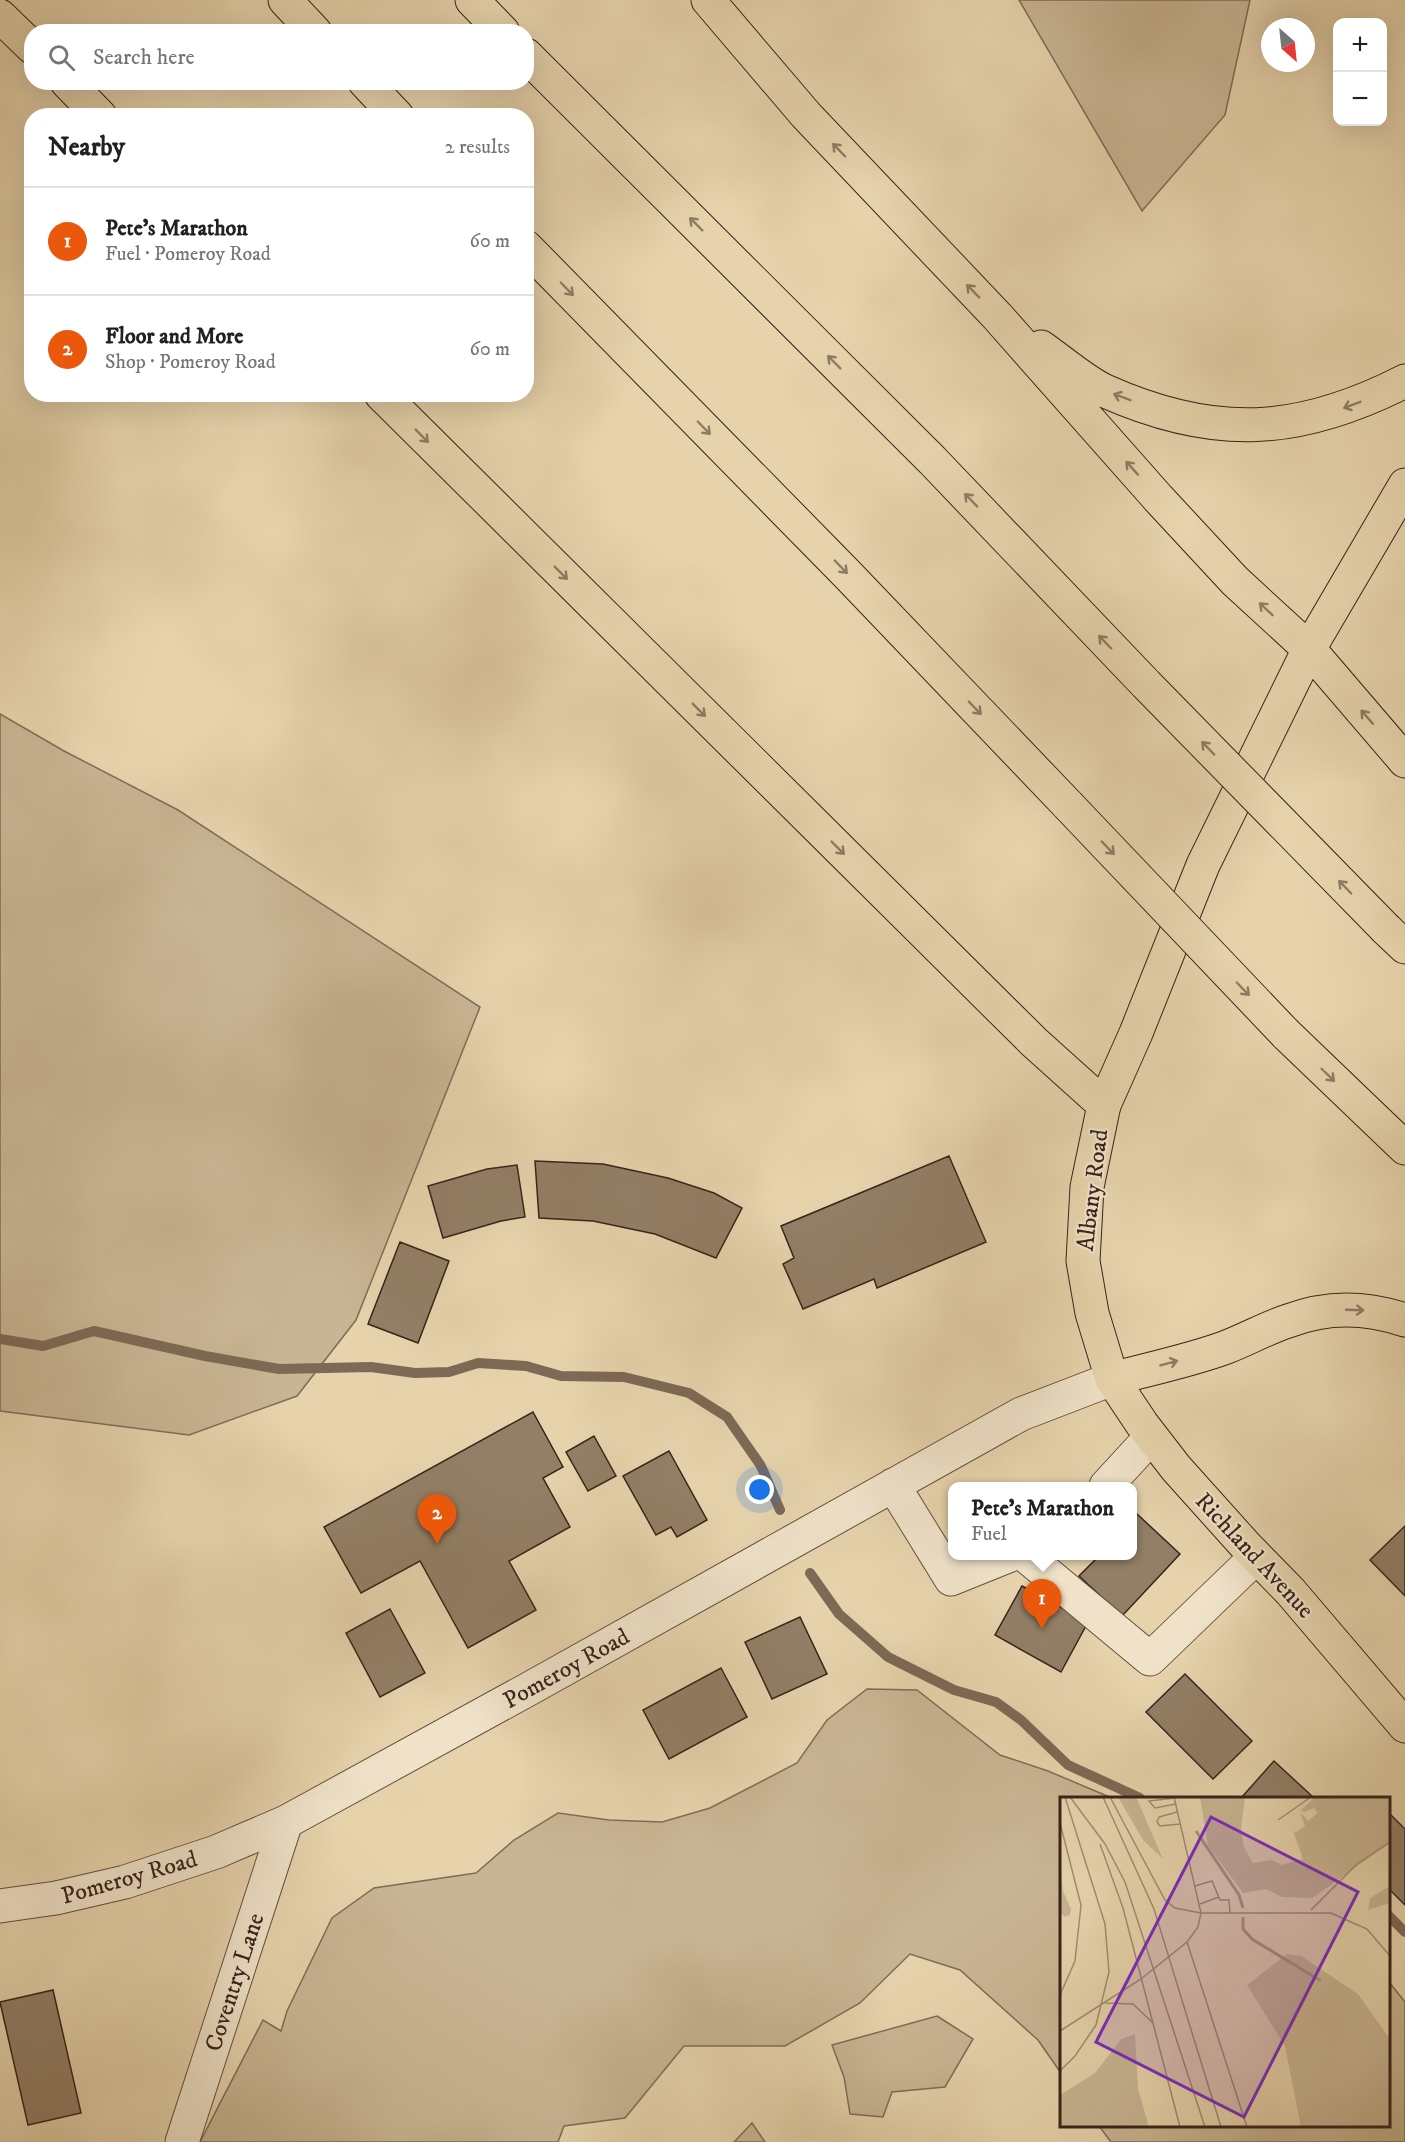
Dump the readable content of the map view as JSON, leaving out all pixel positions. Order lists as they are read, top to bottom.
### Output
{
  "streets": {
    "main road": ["Albany Road", "Richland Avenue"],
    "street": ["Pomeroy Road", "Coventry Lane"]
  },
  "crossings": [
    ["Albany Road", "Richland Avenue"],
    ["Albany Road", "Pomeroy Road"],
    ["Richland Avenue", "Pomeroy Road"],
    ["Pomeroy Road", "Coventry Lane"]
  ],
  "north": "bottom right",
  "page": {
    "map_buttons": ["+", "−"],
    "search": "Search here",
    "heading": ["Nearby", "2 results"],
    "list": [
      {
        "mark": "1",
        "name": "Pete's Marathon",
        "note": "Fuel · Pomeroy Road",
        "value": "60 m"
      },
      {
        "mark": "2",
        "name": "Floor and More",
        "note": "Shop · Pomeroy Road",
        "value": "60 m"
      }
    ],
    "popup": ["Pete's Marathon", "Fuel"],
    "pins": ["2", "1"]
  }
}
